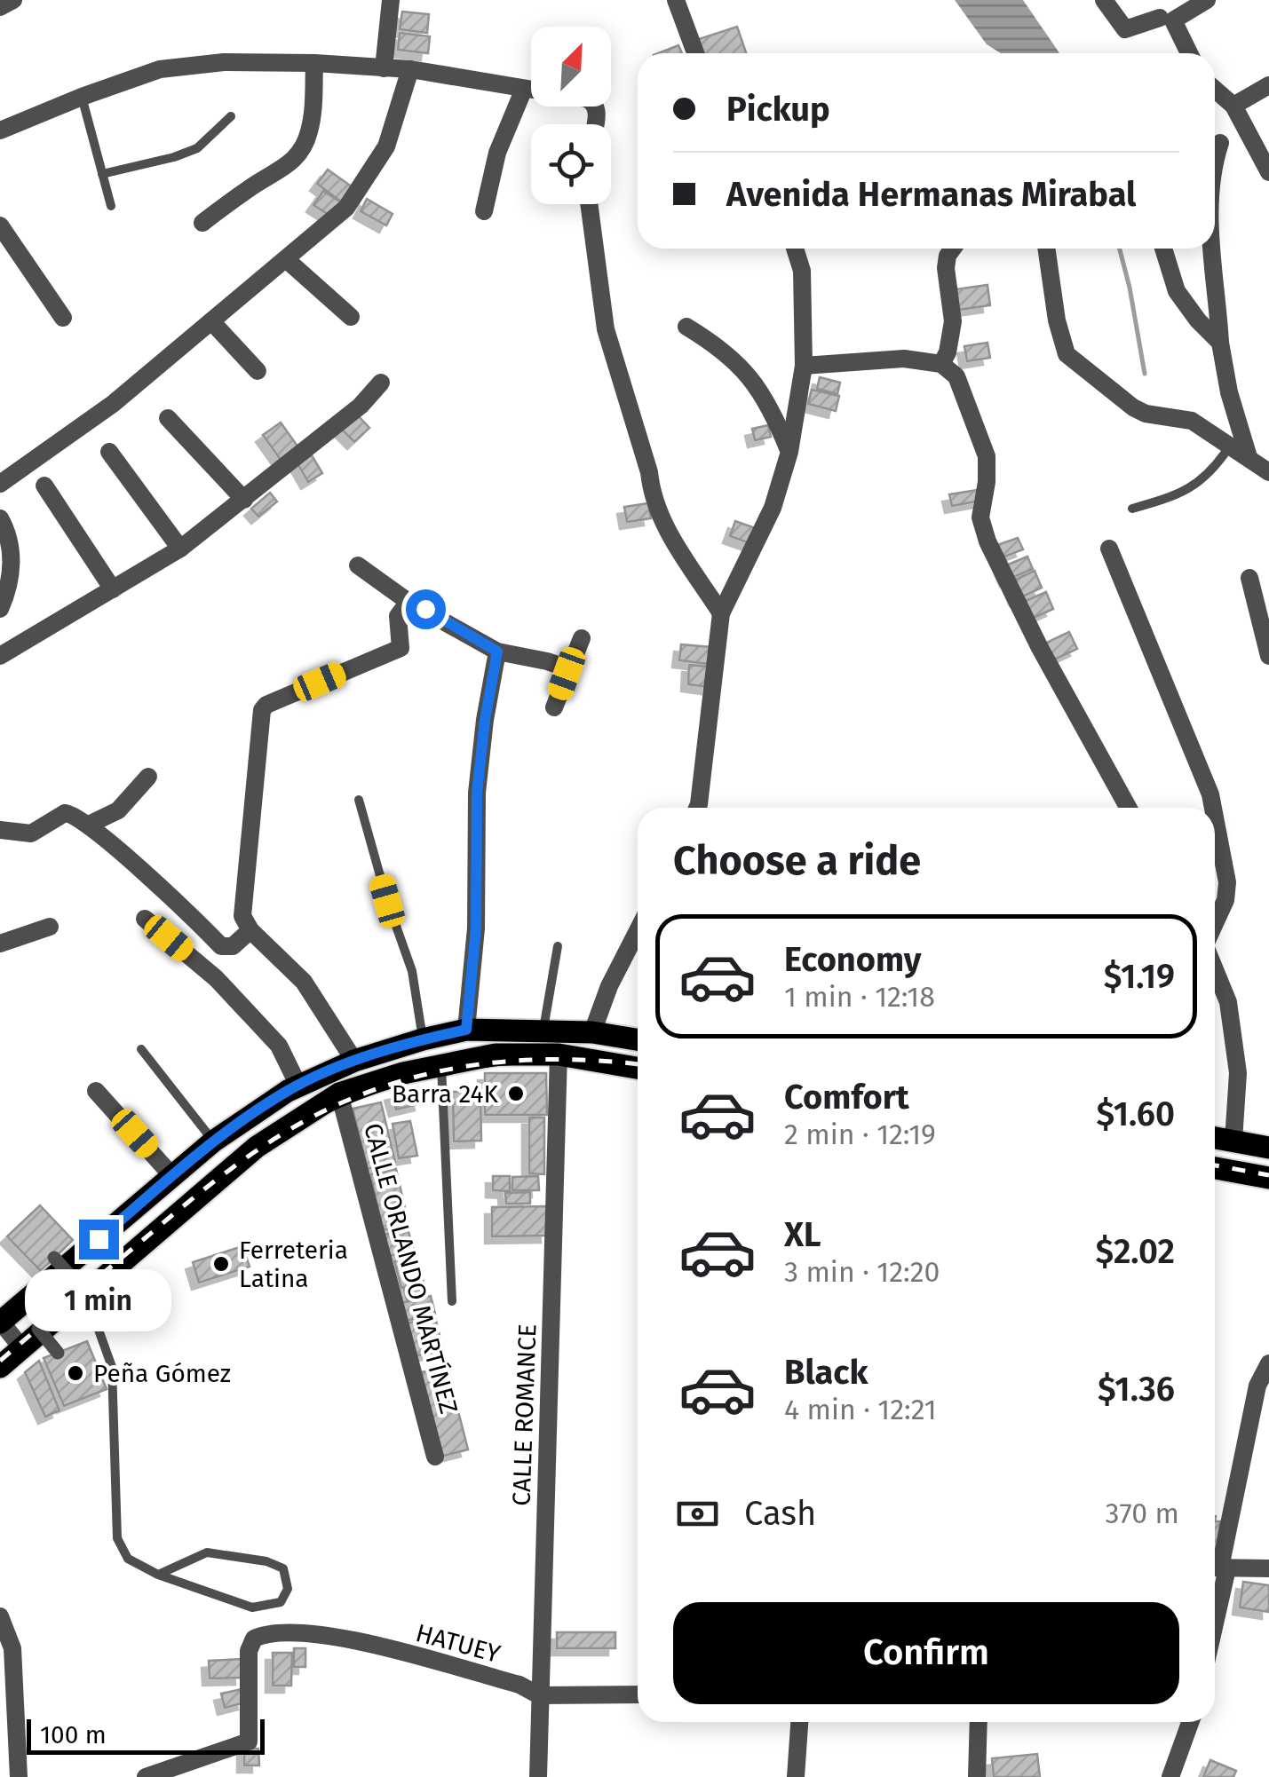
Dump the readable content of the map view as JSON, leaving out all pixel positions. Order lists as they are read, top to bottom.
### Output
{
  "streets": {
    "street": ["CALLE ORLANDO MARTÍNEZ", "CALLE ROMANCE", "HATUEY"]
  },
  "crossings": [
    ["CALLE ROMANCE", "HATUEY"]
  ],
  "places": ["Barra 24K", "Ferreteria Latina", "Peña Gómez"],
  "scale_bar": "100 m",
  "north": "top right",
  "page": {
    "banner": ["Pickup", "Avenida Hermanas Mirabal"],
    "heading": "Choose a ride",
    "list": [
      {
        "name": "Economy",
        "note": "1 min · 12:18",
        "value": "$1.19"
      },
      {
        "name": "Comfort",
        "note": "2 min · 12:19",
        "value": "$1.60"
      },
      {
        "name": "XL",
        "note": "3 min · 12:20",
        "value": "$2.02"
      },
      {
        "name": "Black",
        "note": "4 min · 12:21",
        "value": "$1.36"
      }
    ],
    "bubble": "1 min",
    "pay": ["Cash", "370 m"],
    "buttons": "Confirm",
    "scale": "100 m"
  }
}
